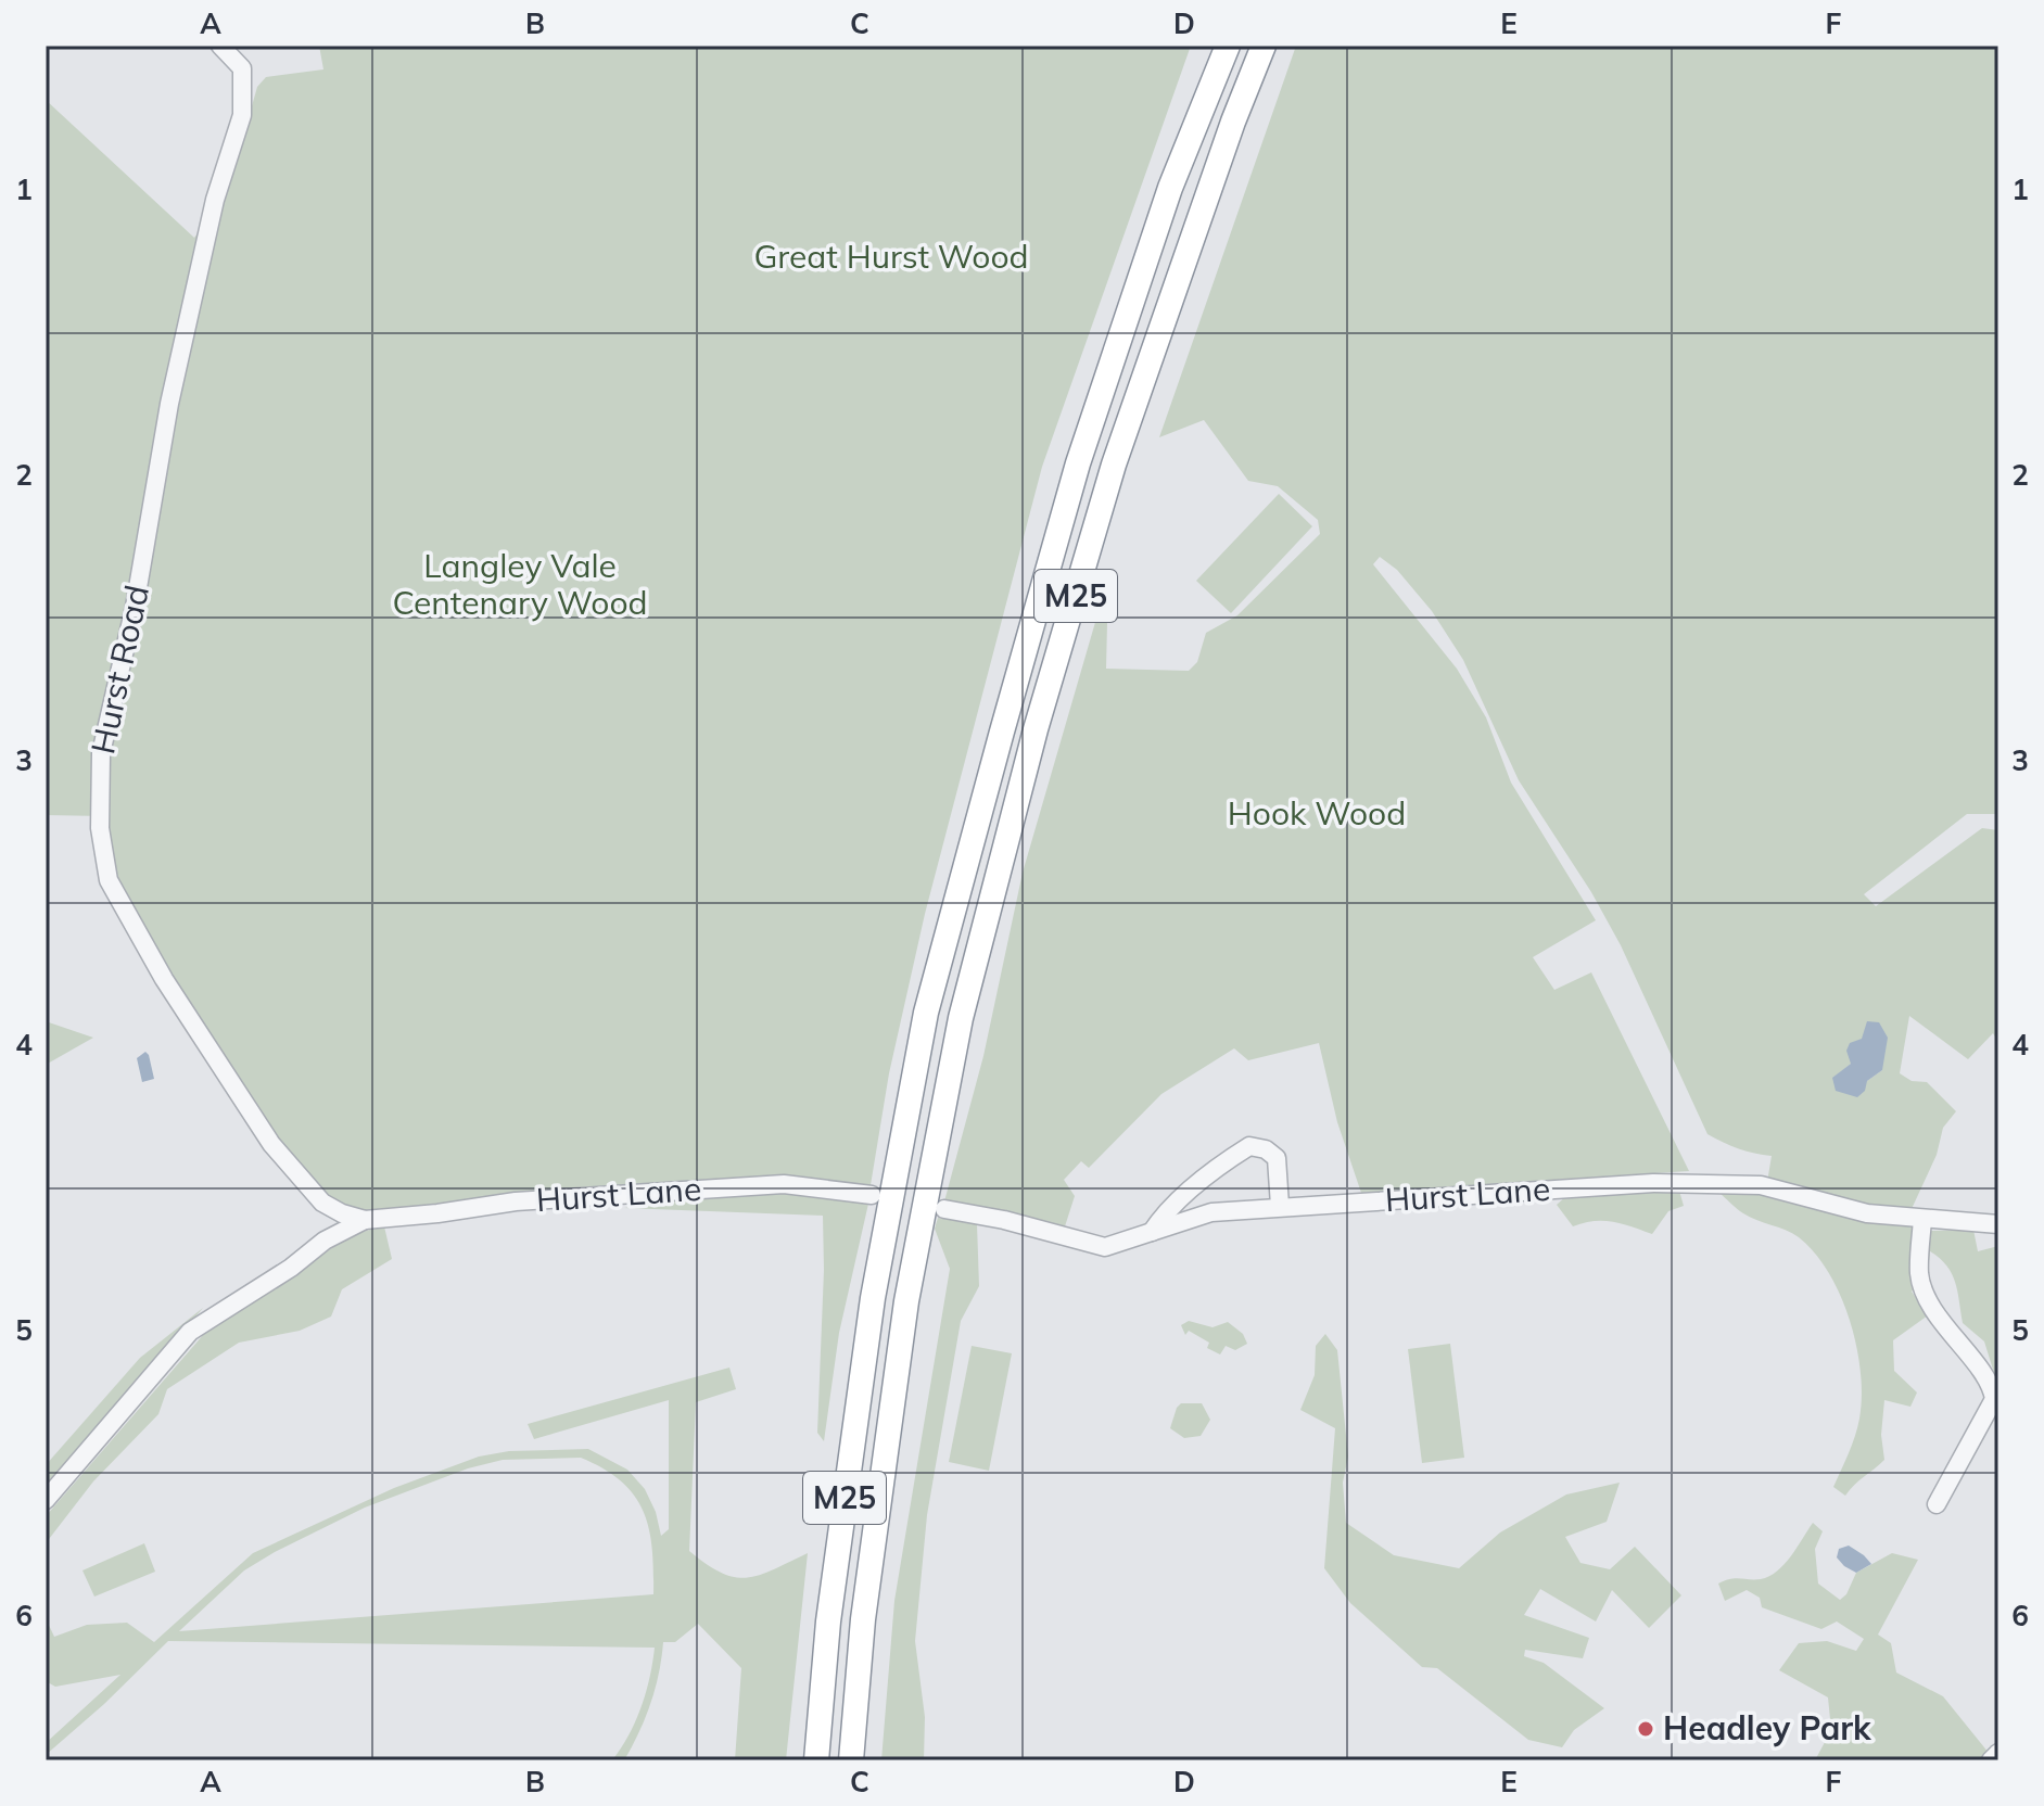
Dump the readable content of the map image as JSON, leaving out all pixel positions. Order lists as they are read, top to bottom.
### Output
{
  "streets": {
    "highway": ["M25"],
    "street": ["Hurst Road", "Hurst Lane"]
  },
  "crossings": [
    ["Hurst Road", "Hurst Lane"]
  ],
  "parks": ["Great Hurst Wood", "Langley Vale Centenary Wood", "Hook Wood"],
  "places": ["Headley Park"],
  "grid": {
    "columns": [
      "A",
      "B",
      "C",
      "D",
      "E",
      "F"
    ],
    "rows": [
      "1",
      "2",
      "3",
      "4",
      "5",
      "6"
    ]
  }
}
